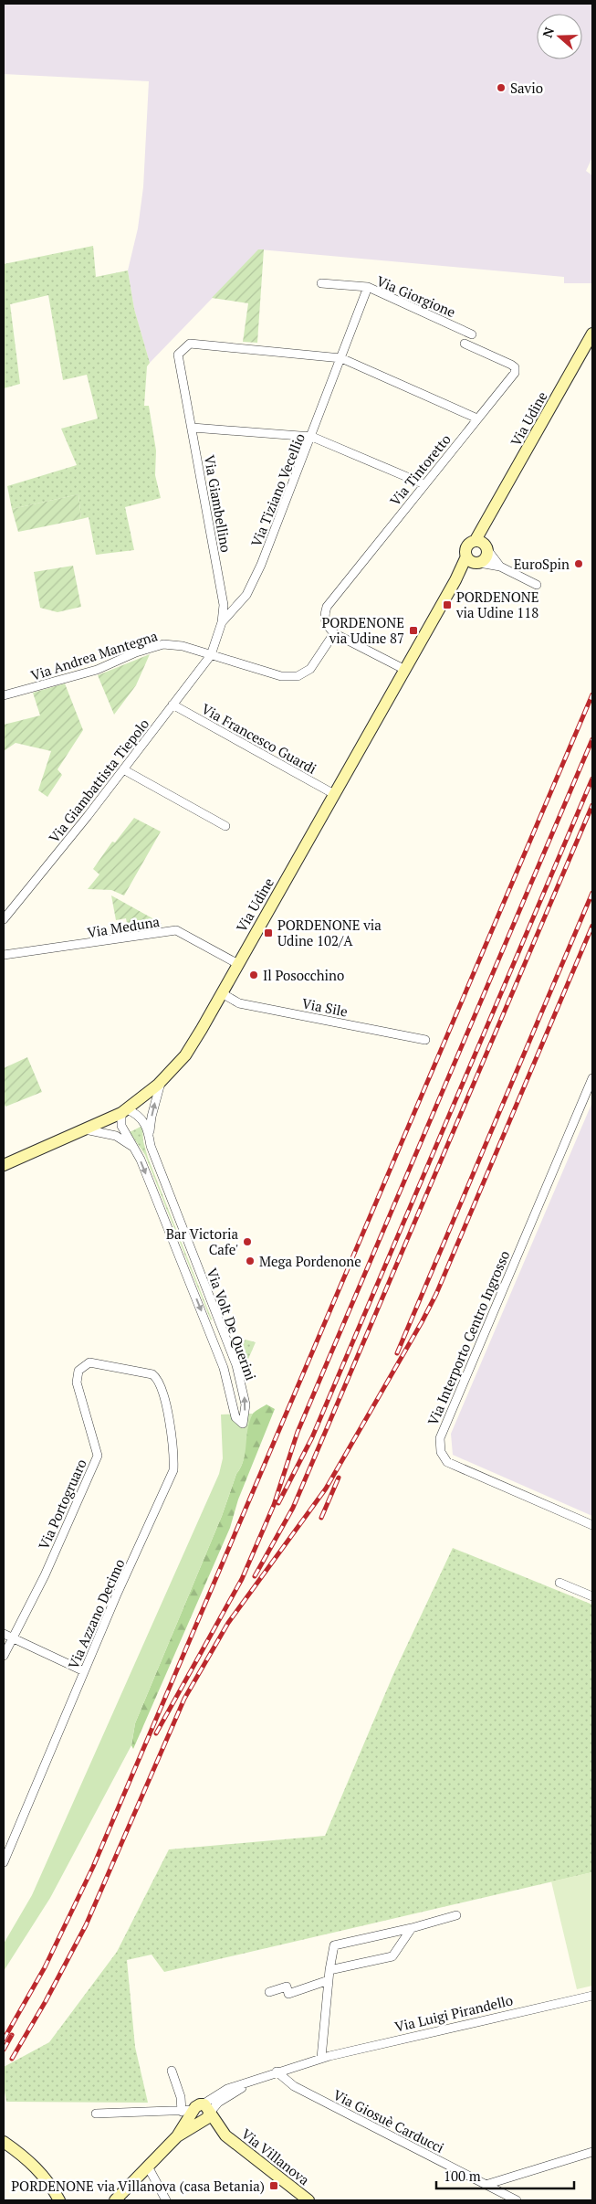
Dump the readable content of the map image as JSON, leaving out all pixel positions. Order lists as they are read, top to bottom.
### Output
{
  "streets": {
    "main road": ["Via Udine", "Via Luigi Pirandello", "Via Villanova"],
    "street": [
      "Via Giorgione",
      "Via Tintoretto",
      "Via Tiziano Vecellio",
      "Via Giambellino",
      "Via Andrea Mantegna",
      "Via Francesco Guardi",
      "Via Giambattista Tiepolo",
      "Via Meduna",
      "Via Sile",
      "Via Volt De Querini",
      "Via Interporto Centro Ingrosso",
      "Via Portogruaro",
      "Via Azzano Decimo",
      "Via Giosuè Carducci"
    ]
  },
  "crossings": [
    ["Via Giorgione", "Via Tiziano Vecellio"],
    ["Via Giorgione", "Via Giambellino"],
    ["Via Udine", "Via Francesco Guardi"],
    ["Via Udine", "Via Meduna"],
    ["Via Udine", "Via Sile"],
    ["Via Udine", "Via Volt De Querini"],
    ["Via Tintoretto", "Via Andrea Mantegna"],
    ["Via Tiziano Vecellio", "Via Giambellino"],
    ["Via Giambellino", "Via Andrea Mantegna"],
    ["Via Giambellino", "Via Giambattista Tiepolo"],
    ["Via Andrea Mantegna", "Via Giambattista Tiepolo"],
    ["Via Francesco Guardi", "Via Giambattista Tiepolo"],
    ["Via Portogruaro", "Via Azzano Decimo"],
    ["Via Luigi Pirandello", "Via Giosuè Carducci"],
    ["Via Luigi Pirandello", "Via Villanova"]
  ],
  "places": {
    "other": [
      "Savio",
      "EuroSpin",
      "Il Posocchino",
      "Bar Victoria Cafe'",
      "Mega Pordenone"
    ],
    "transit": [
      "PORDENONE via Udine 118",
      "PORDENONE via Udine 87",
      "PORDENONE via Udine 102/A",
      "PORDENONE via Villanova (casa Betania)"
    ]
  },
  "scale_bar": "100 m",
  "north": "left"
}
